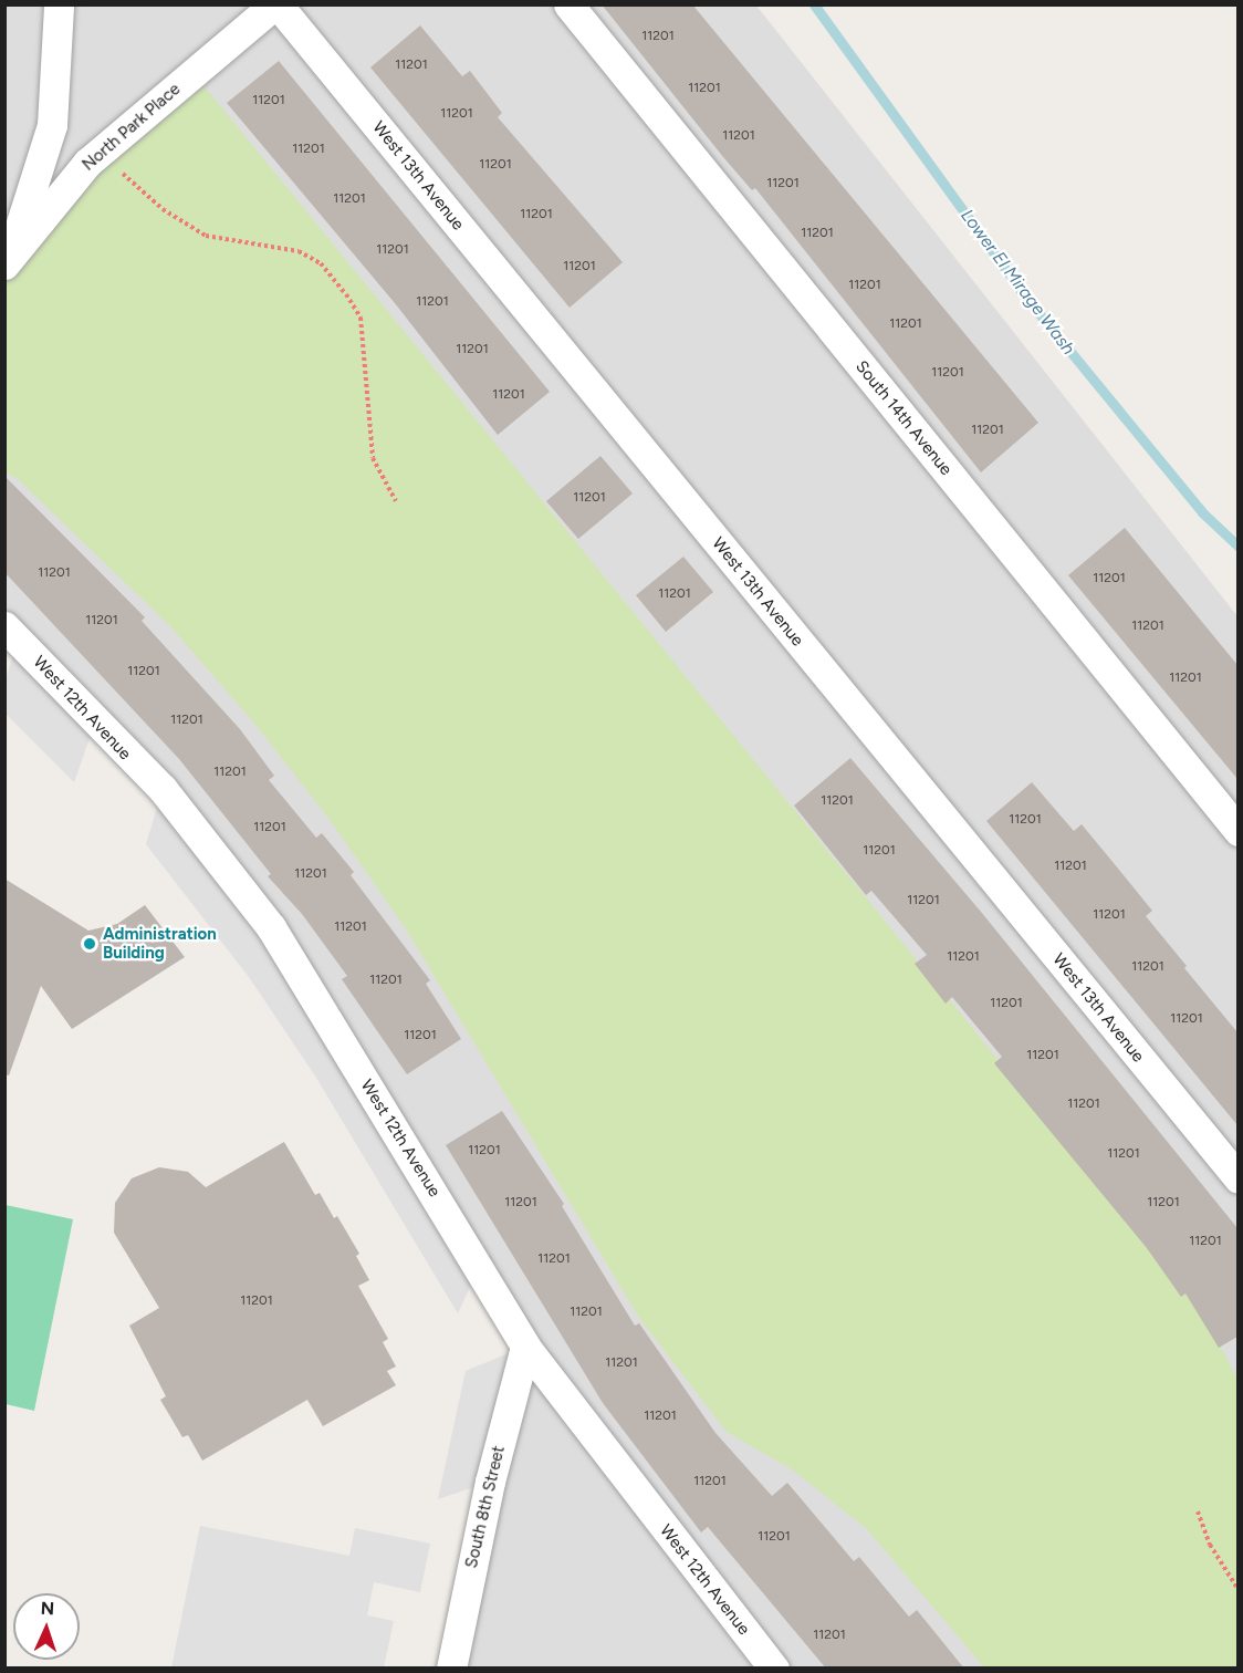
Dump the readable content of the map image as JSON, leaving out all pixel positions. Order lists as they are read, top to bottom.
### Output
{
  "streets": {
    "street": [
      "North Park Place",
      "West 13th Avenue",
      "South 14th Avenue",
      "West 12th Avenue",
      "South 8th Street"
    ]
  },
  "crossings": [
    ["North Park Place", "West 13th Avenue"],
    ["West 12th Avenue", "South 8th Street"]
  ],
  "water": ["Lower El Mirage Wash"],
  "places": ["Administration Building"],
  "house_numbers": [
    "11201",
    "11201",
    "11201",
    "11201",
    "11201",
    "11201",
    "11201",
    "11201",
    "11201",
    "11201",
    "11201",
    "11201",
    "11201",
    "11201",
    "11201",
    "11201",
    "11201",
    "11201",
    "11201",
    "11201",
    "11201",
    "11201",
    "11201",
    "11201",
    "11201",
    "11201",
    "11201",
    "11201",
    "11201",
    "11201",
    "11201",
    "11201",
    "11201",
    "11201",
    "11201",
    "11201",
    "11201",
    "11201",
    "11201",
    "11201",
    "11201",
    "11201",
    "11201",
    "11201",
    "11201",
    "11201",
    "11201",
    "11201",
    "11201",
    "11201",
    "11201",
    "11201",
    "11201",
    "11201",
    "11201",
    "11201",
    "11201",
    "11201",
    "11201",
    "11201",
    "11201"
  ],
  "north": "top"
}
